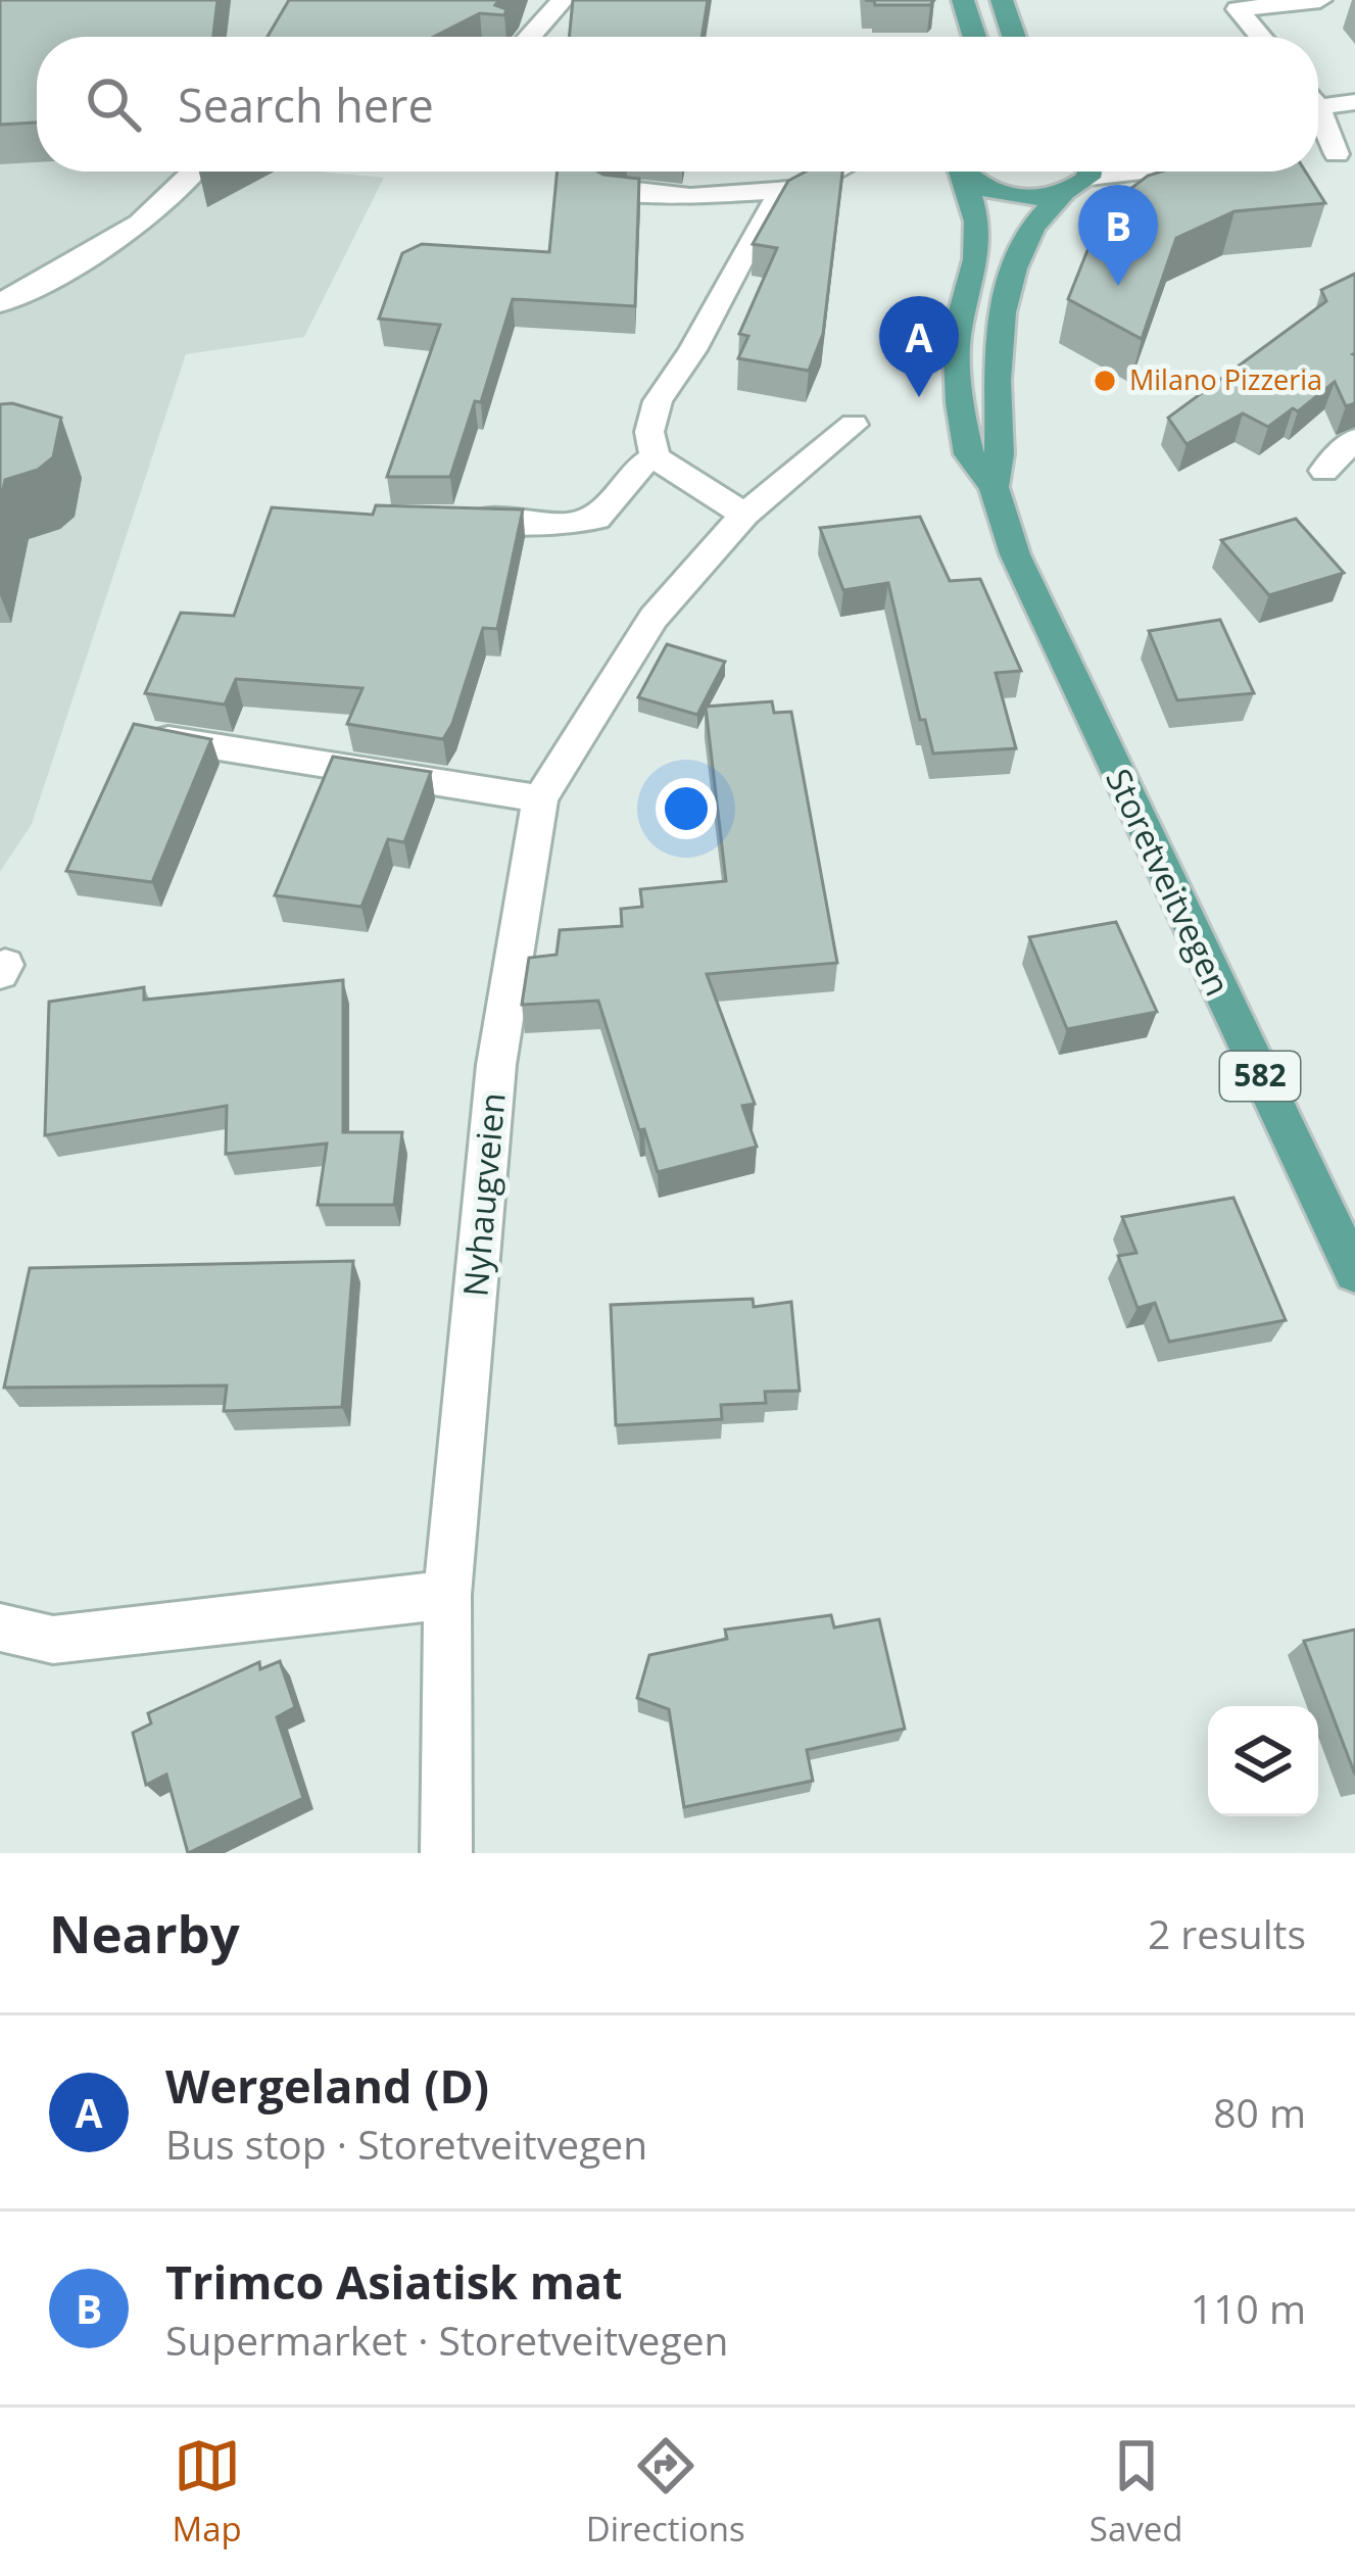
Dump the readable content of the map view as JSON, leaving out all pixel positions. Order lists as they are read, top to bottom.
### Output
{
  "streets": {
    "main road": ["Storetveitvegen", "582"],
    "street": ["Nyhaugveien"]
  },
  "crossings": [
    ["Storetveitvegen", "582"]
  ],
  "places": ["Milano Pizzeria"],
  "page": {
    "search": "Search here",
    "pins": ["B", "A"],
    "heading": ["Nearby", "2 results"],
    "list": [
      {
        "mark": "A",
        "name": "Wergeland (D)",
        "note": "Bus stop · Storetveitvegen",
        "value": "80 m"
      },
      {
        "mark": "B",
        "name": "Trimco Asiatisk mat",
        "note": "Supermarket · Storetveitvegen",
        "value": "110 m"
      }
    ],
    "nav": ["Map", "Directions", "Saved"]
  }
}
